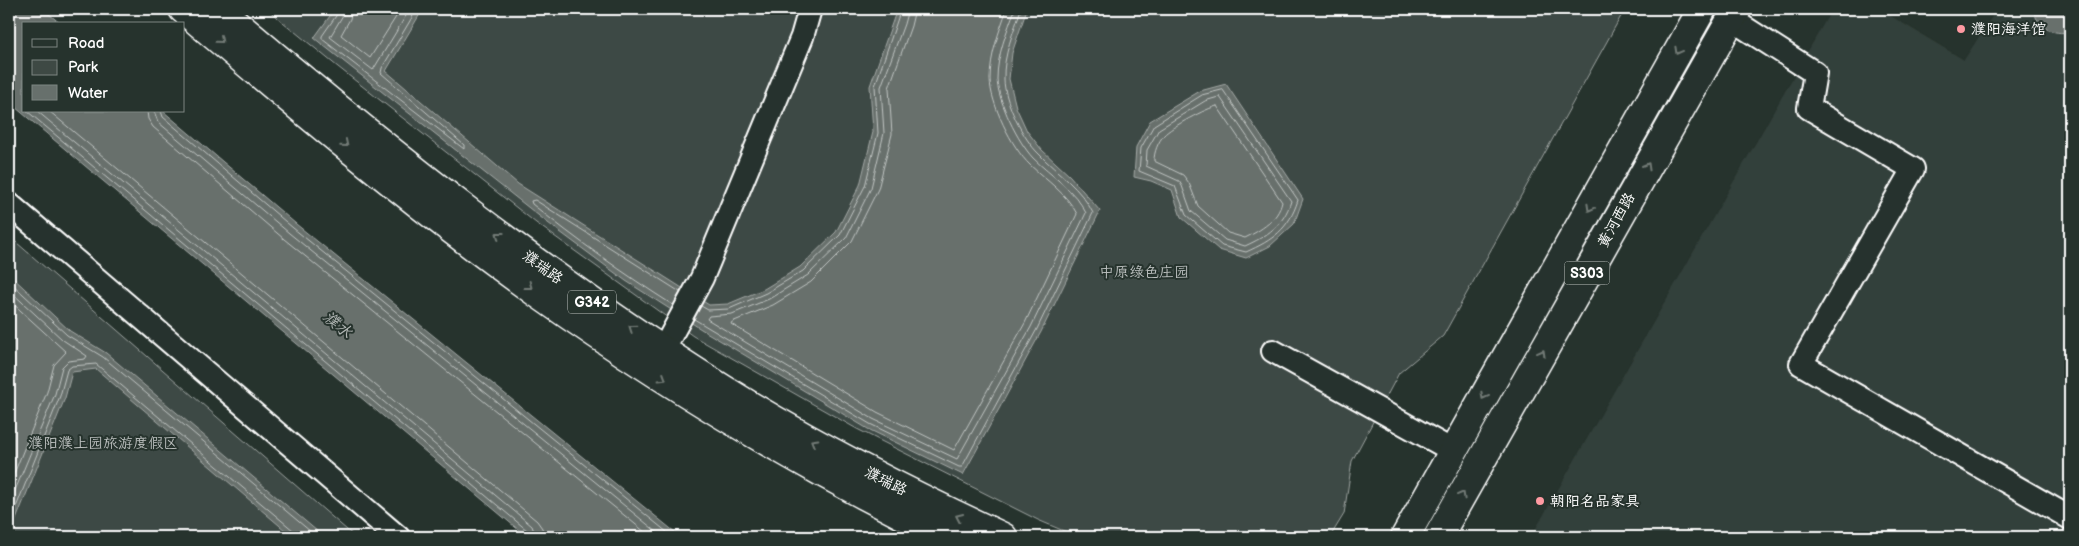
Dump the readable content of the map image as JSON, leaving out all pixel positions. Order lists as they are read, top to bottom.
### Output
{
  "streets": {
    "main road": [
      "黄河西路",
      "濮瑞路",
      "S303",
      "G342"
    ]
  },
  "water": ["濮水"],
  "parks": ["中原绿色庄园", "濮阳濮上园旅游度假区"],
  "places": ["濮阳海洋馆", "朝阳名品家具"],
  "legend": ["Road", "Park", "Water"]
}
